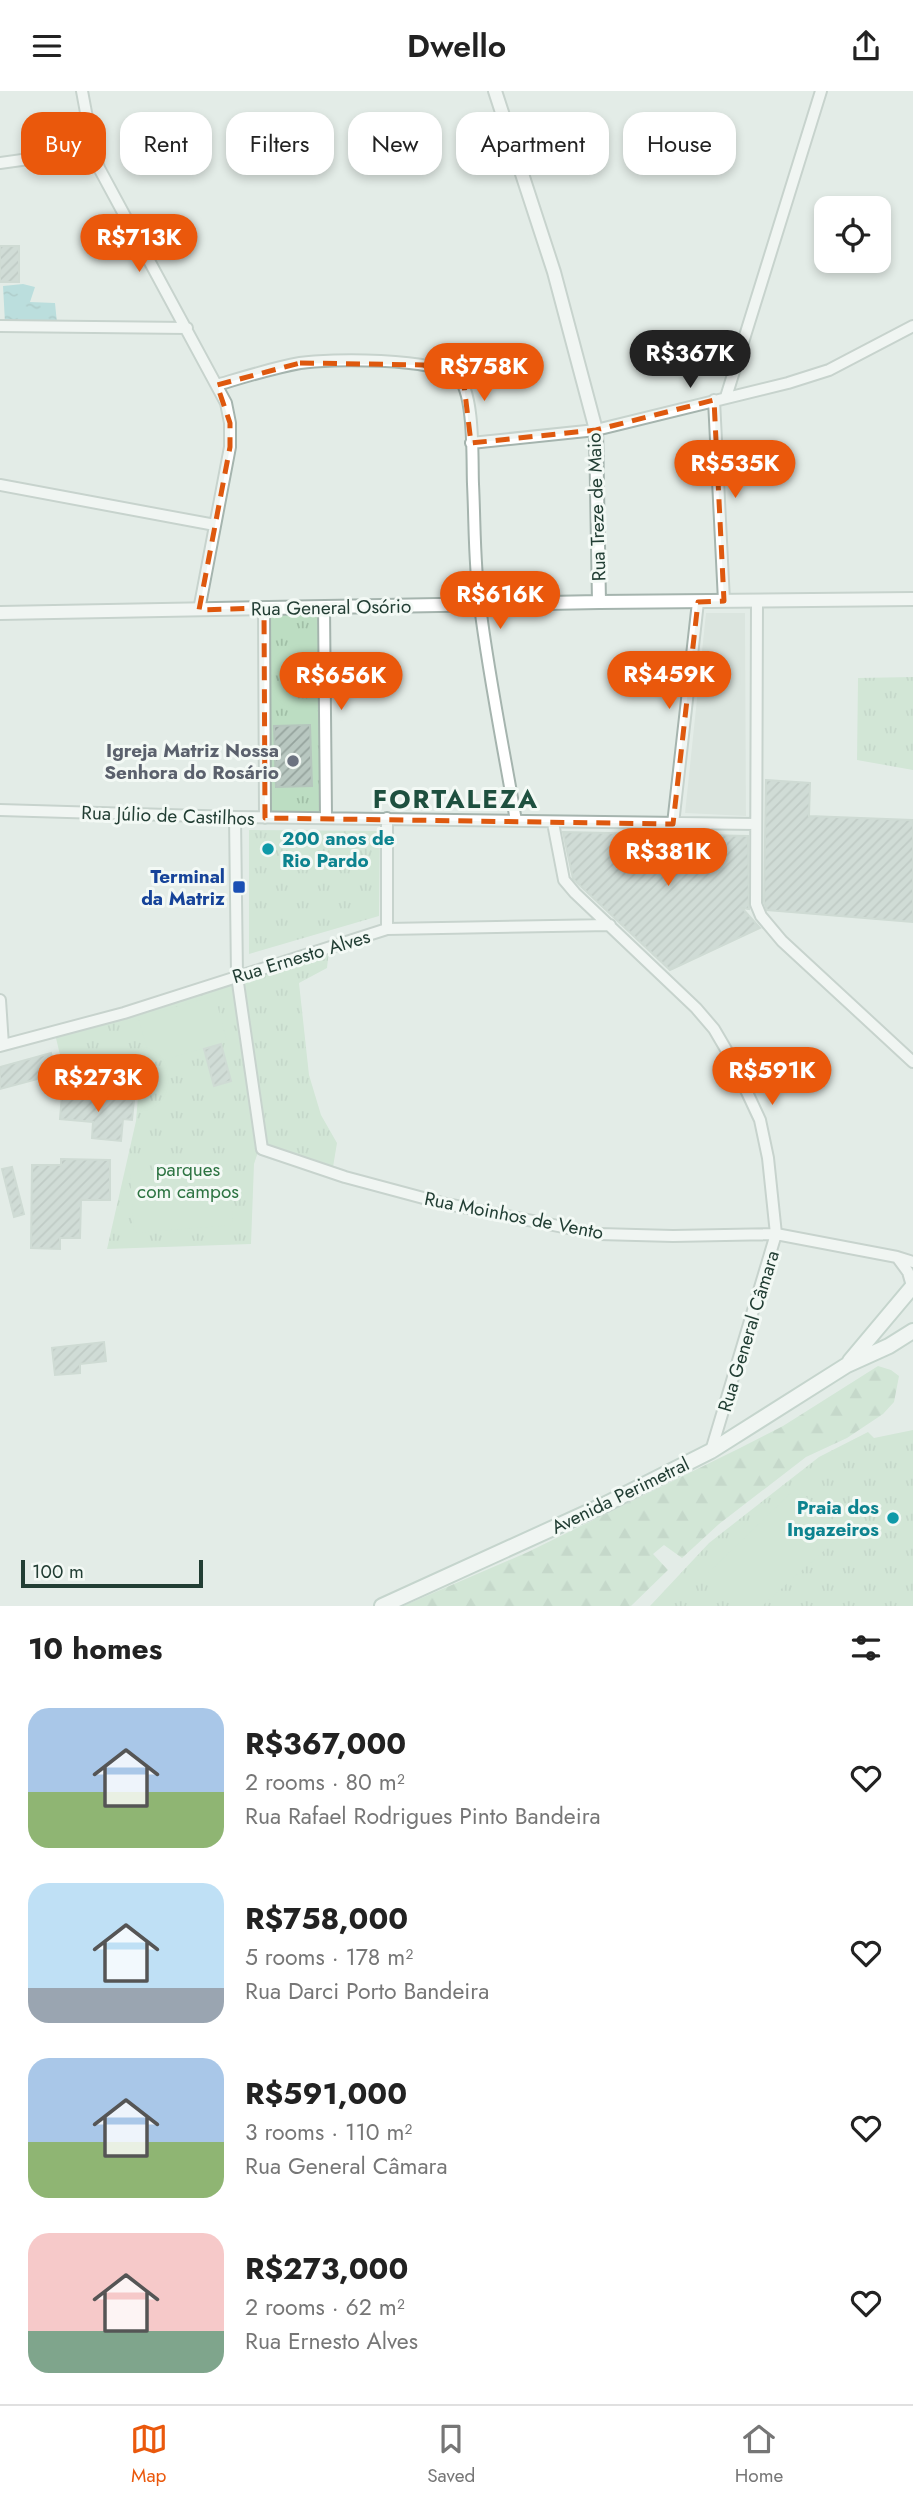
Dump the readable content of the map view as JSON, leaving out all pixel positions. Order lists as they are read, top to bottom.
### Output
{
  "streets": {
    "main road": ["Avenida Perimetral"],
    "street": [
      "Rua Treze de Maio",
      "Rua General Osório",
      "Rua Júlio de Castilhos",
      "Rua Ernesto Alves",
      "Rua Moinhos de Vento",
      "Rua General Câmara"
    ]
  },
  "crossings": [
    ["Rua Treze de Maio", "Rua General Osório"],
    ["Rua Júlio de Castilhos", "Rua General Câmara"],
    ["Rua Ernesto Alves", "Rua Moinhos de Vento"],
    ["Rua Ernesto Alves", "Rua General Câmara"],
    ["Rua Moinhos de Vento", "Rua General Câmara"],
    ["Rua General Câmara", "Avenida Perimetral"]
  ],
  "districts": ["FORTALEZA"],
  "parks": ["parques com campos"],
  "places": {
    "other": ["Igreja Matriz Nossa Senhora do Rosário", "200 anos de Rio Pardo", "Praia dos Ingazeiros"],
    "transit": ["Terminal da Matriz"]
  },
  "scale_bar": "100 m",
  "page": {
    "header": "Dwello",
    "chip": [
      "Buy",
      "Rent",
      "Filters",
      "New",
      "Apartment",
      "House"
    ],
    "price": [
      "R$713K",
      "R$367K",
      "R$758K",
      "R$535K",
      "R$616K",
      "R$459K",
      "R$656K",
      "R$381K",
      "R$591K",
      "R$273K"
    ],
    "scale": "100 m",
    "heading": "10 homes",
    "list": [
      {
        "name": "R$367,000",
        "note": "2 rooms · 80 m² · Rua Rafael Rodrigues Pinto Bandeira"
      },
      {
        "name": "R$758,000",
        "note": "5 rooms · 178 m² · Rua Darci Porto Bandeira"
      },
      {
        "name": "R$591,000",
        "note": "3 rooms · 110 m² · Rua General Câmara"
      },
      {
        "name": "R$273,000",
        "note": "2 rooms · 62 m² · Rua Ernesto Alves"
      }
    ],
    "tabs": ["Map", "Saved", "Home"]
  }
}
